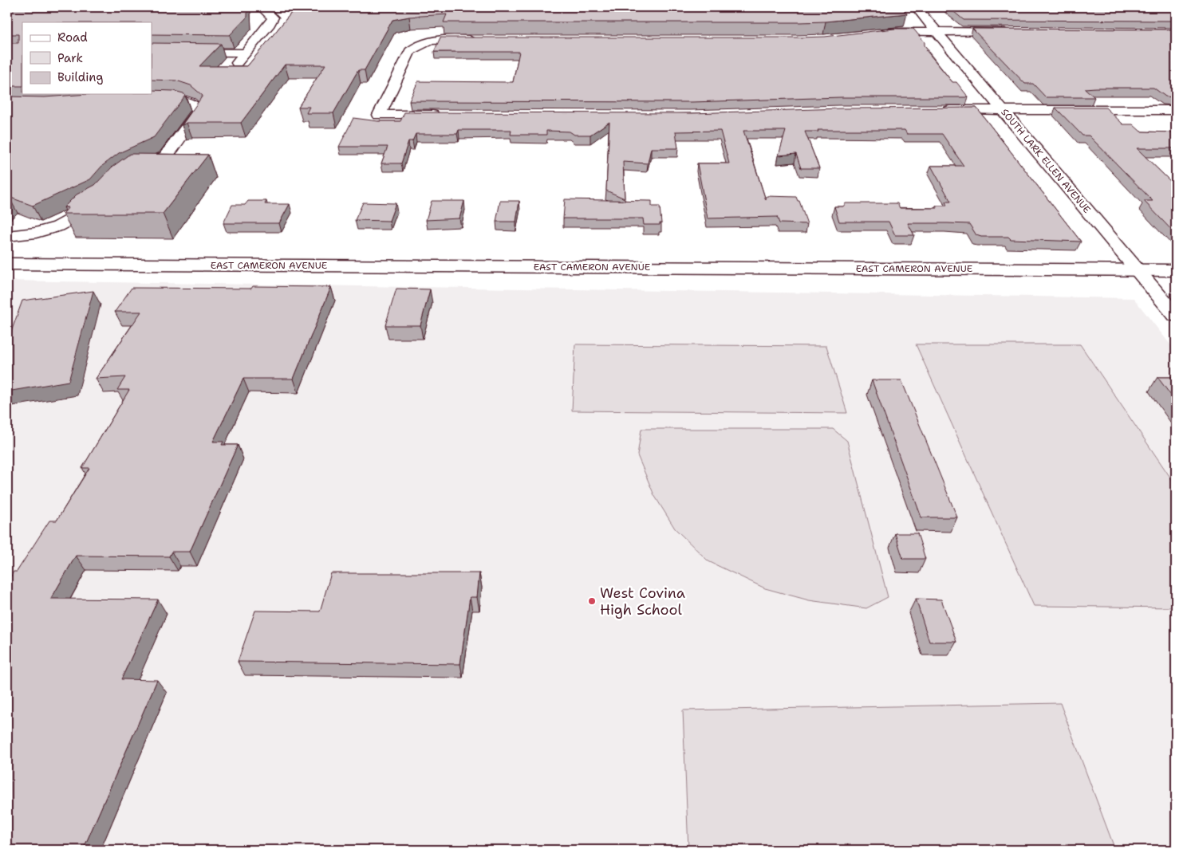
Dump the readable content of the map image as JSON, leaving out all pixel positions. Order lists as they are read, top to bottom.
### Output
{
  "streets": {
    "street": ["SOUTH LARK ELLEN AVENUE", "EAST CAMERON AVENUE"]
  },
  "crossings": [
    ["SOUTH LARK ELLEN AVENUE", "EAST CAMERON AVENUE"]
  ],
  "places": ["West Covina High School"],
  "legend": ["Road", "Park", "Building"]
}
